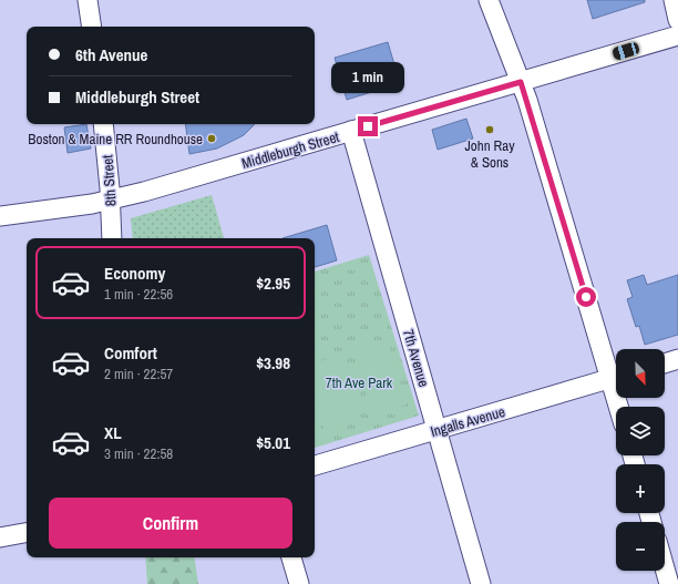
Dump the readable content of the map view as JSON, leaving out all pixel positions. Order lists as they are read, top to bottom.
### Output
{
  "streets": {
    "street": [
      "Middleburgh Street",
      "8th Street",
      "7th Avenue",
      "Ingalls Avenue"
    ]
  },
  "crossings": [
    ["Middleburgh Street", "8th Street"],
    ["Middleburgh Street", "7th Avenue"],
    ["7th Avenue", "Ingalls Avenue"]
  ],
  "parks": ["7th Ave Park"],
  "places": ["John Ray & Sons", "Boston & Maine RR Roundhouse"],
  "north": "bottom right",
  "page": {
    "banner": ["6th Avenue", "Middleburgh Street"],
    "bubble": "1 min",
    "list": [
      {
        "name": "Economy",
        "note": "1 min · 22:56",
        "value": "$2.95"
      },
      {
        "name": "Comfort",
        "note": "2 min · 22:57",
        "value": "$3.98"
      },
      {
        "name": "XL",
        "note": "3 min · 22:58",
        "value": "$5.01"
      }
    ],
    "map_buttons": ["+", "−"],
    "buttons": "Confirm"
  }
}
